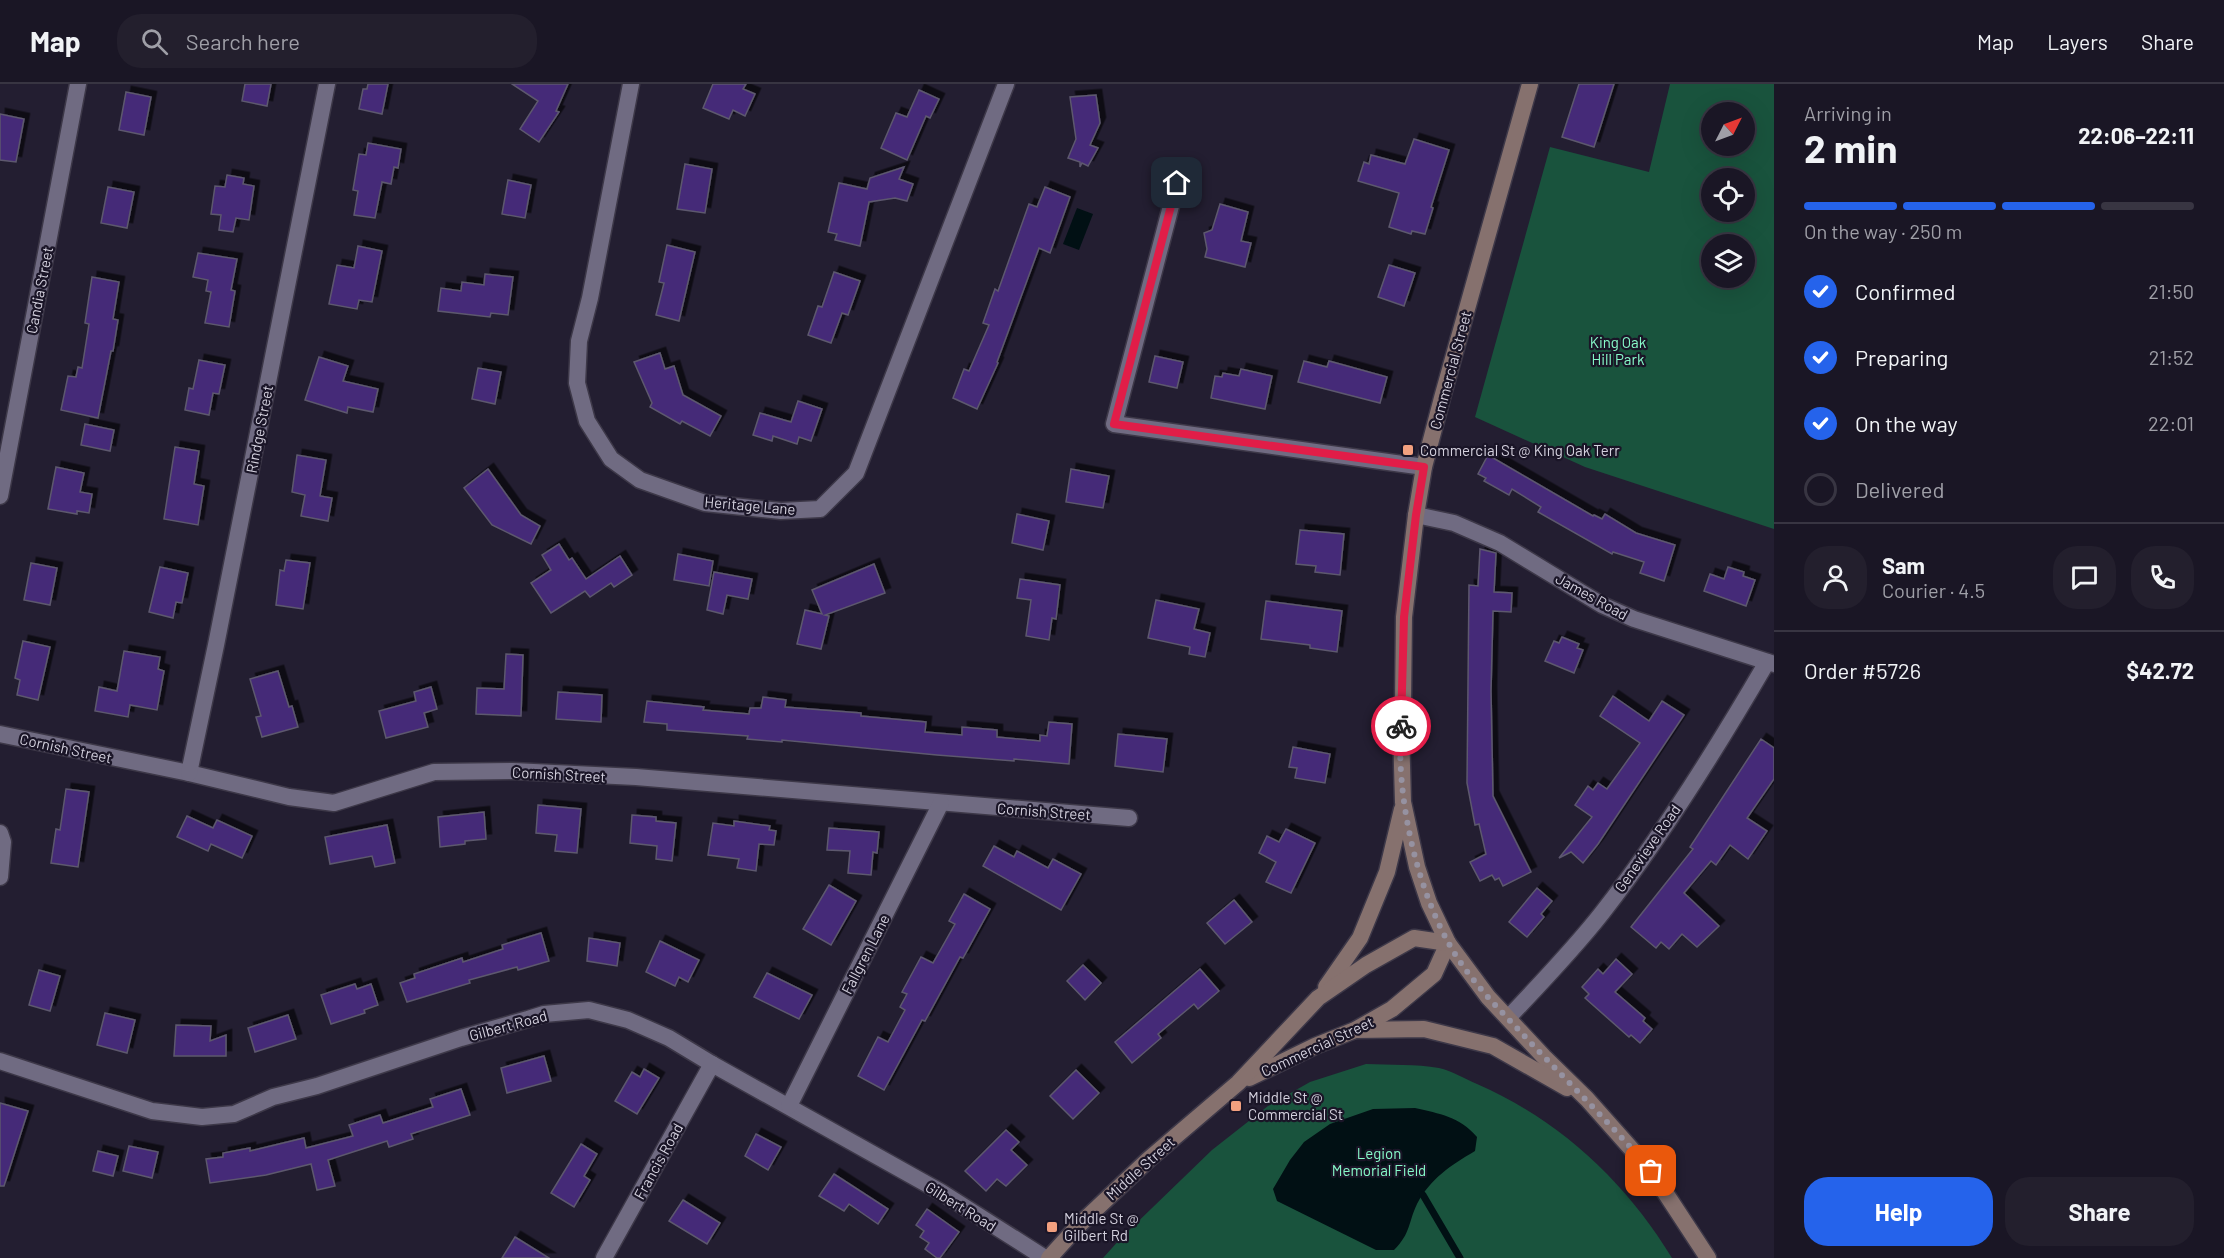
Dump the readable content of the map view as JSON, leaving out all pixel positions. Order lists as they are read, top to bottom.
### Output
{
  "streets": {
    "main road": ["Commercial Street", "Middle Street"],
    "street": [
      "Candia Street",
      "Rindge Street",
      "Heritage Lane",
      "James Road",
      "Cornish Street",
      "Genevieve Road",
      "Fallgren Lane",
      "Gilbert Road",
      "Francis Road"
    ]
  },
  "crossings": [
    ["Commercial Street", "James Road"],
    ["Commercial Street", "Genevieve Road"],
    ["Commercial Street", "Middle Street"],
    ["Rindge Street", "Cornish Street"],
    ["James Road", "Genevieve Road"],
    ["Cornish Street", "Fallgren Lane"],
    ["Fallgren Lane", "Gilbert Road"],
    ["Gilbert Road", "Francis Road"],
    ["Gilbert Road", "Middle Street"]
  ],
  "parks": ["King Oak Hill Park", "Legion Memorial Field"],
  "places": {
    "transit": ["Commercial St @ King Oak Terr", "Middle St @ Commercial St", "Middle St @ Gilbert Rd"]
  },
  "north": "top right",
  "page": {
    "header": "Map",
    "search": "Search here",
    "nav": ["Map", "Layers", "Share"],
    "heading": ["2 min", "Arriving in", "22:06–22:11"],
    "panel": [
      "Sam",
      "Courier · 4.5",
      "Order #5726",
      "$42.72"
    ],
    "bar": "On the way · 250 m",
    "list": [
      ["Confirmed", "21:50"],
      ["Preparing", "21:52"],
      ["On the way", "22:01"],
      "Delivered"
    ],
    "buttons": ["Help", "Share"]
  }
}
